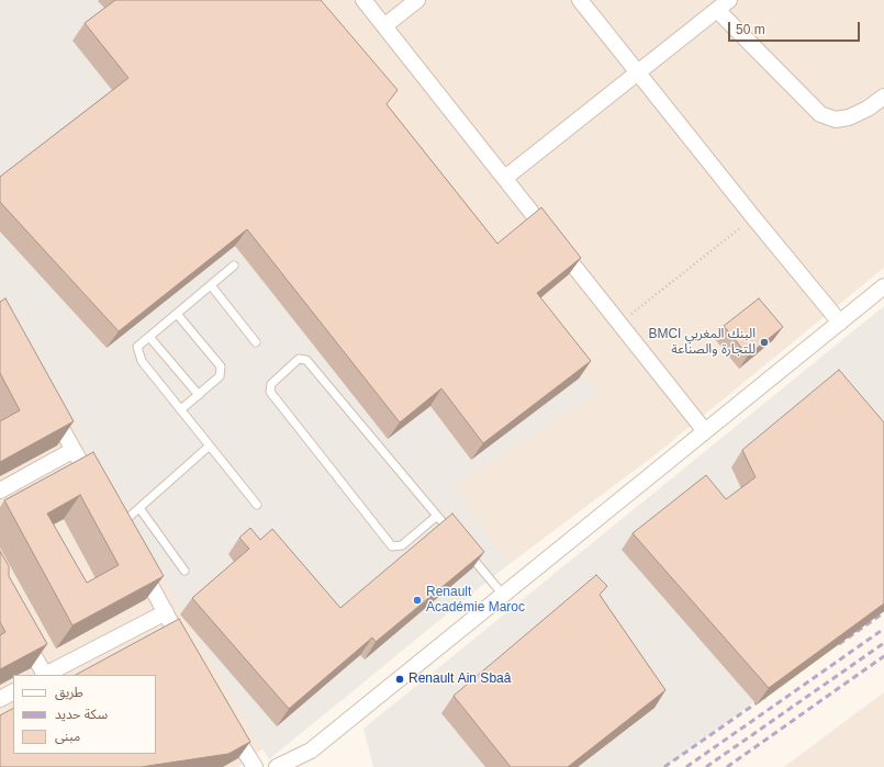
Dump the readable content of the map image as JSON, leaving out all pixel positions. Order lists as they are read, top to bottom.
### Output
{
  "places": ["BMCI البنك المغربي للتجارة والصناعة", "Renault Académie Maroc", "Renault Ain Sbaâ"],
  "legend": ["طريق", "سكة حديد", "مبنى"],
  "scale_bar": "50 m"
}
